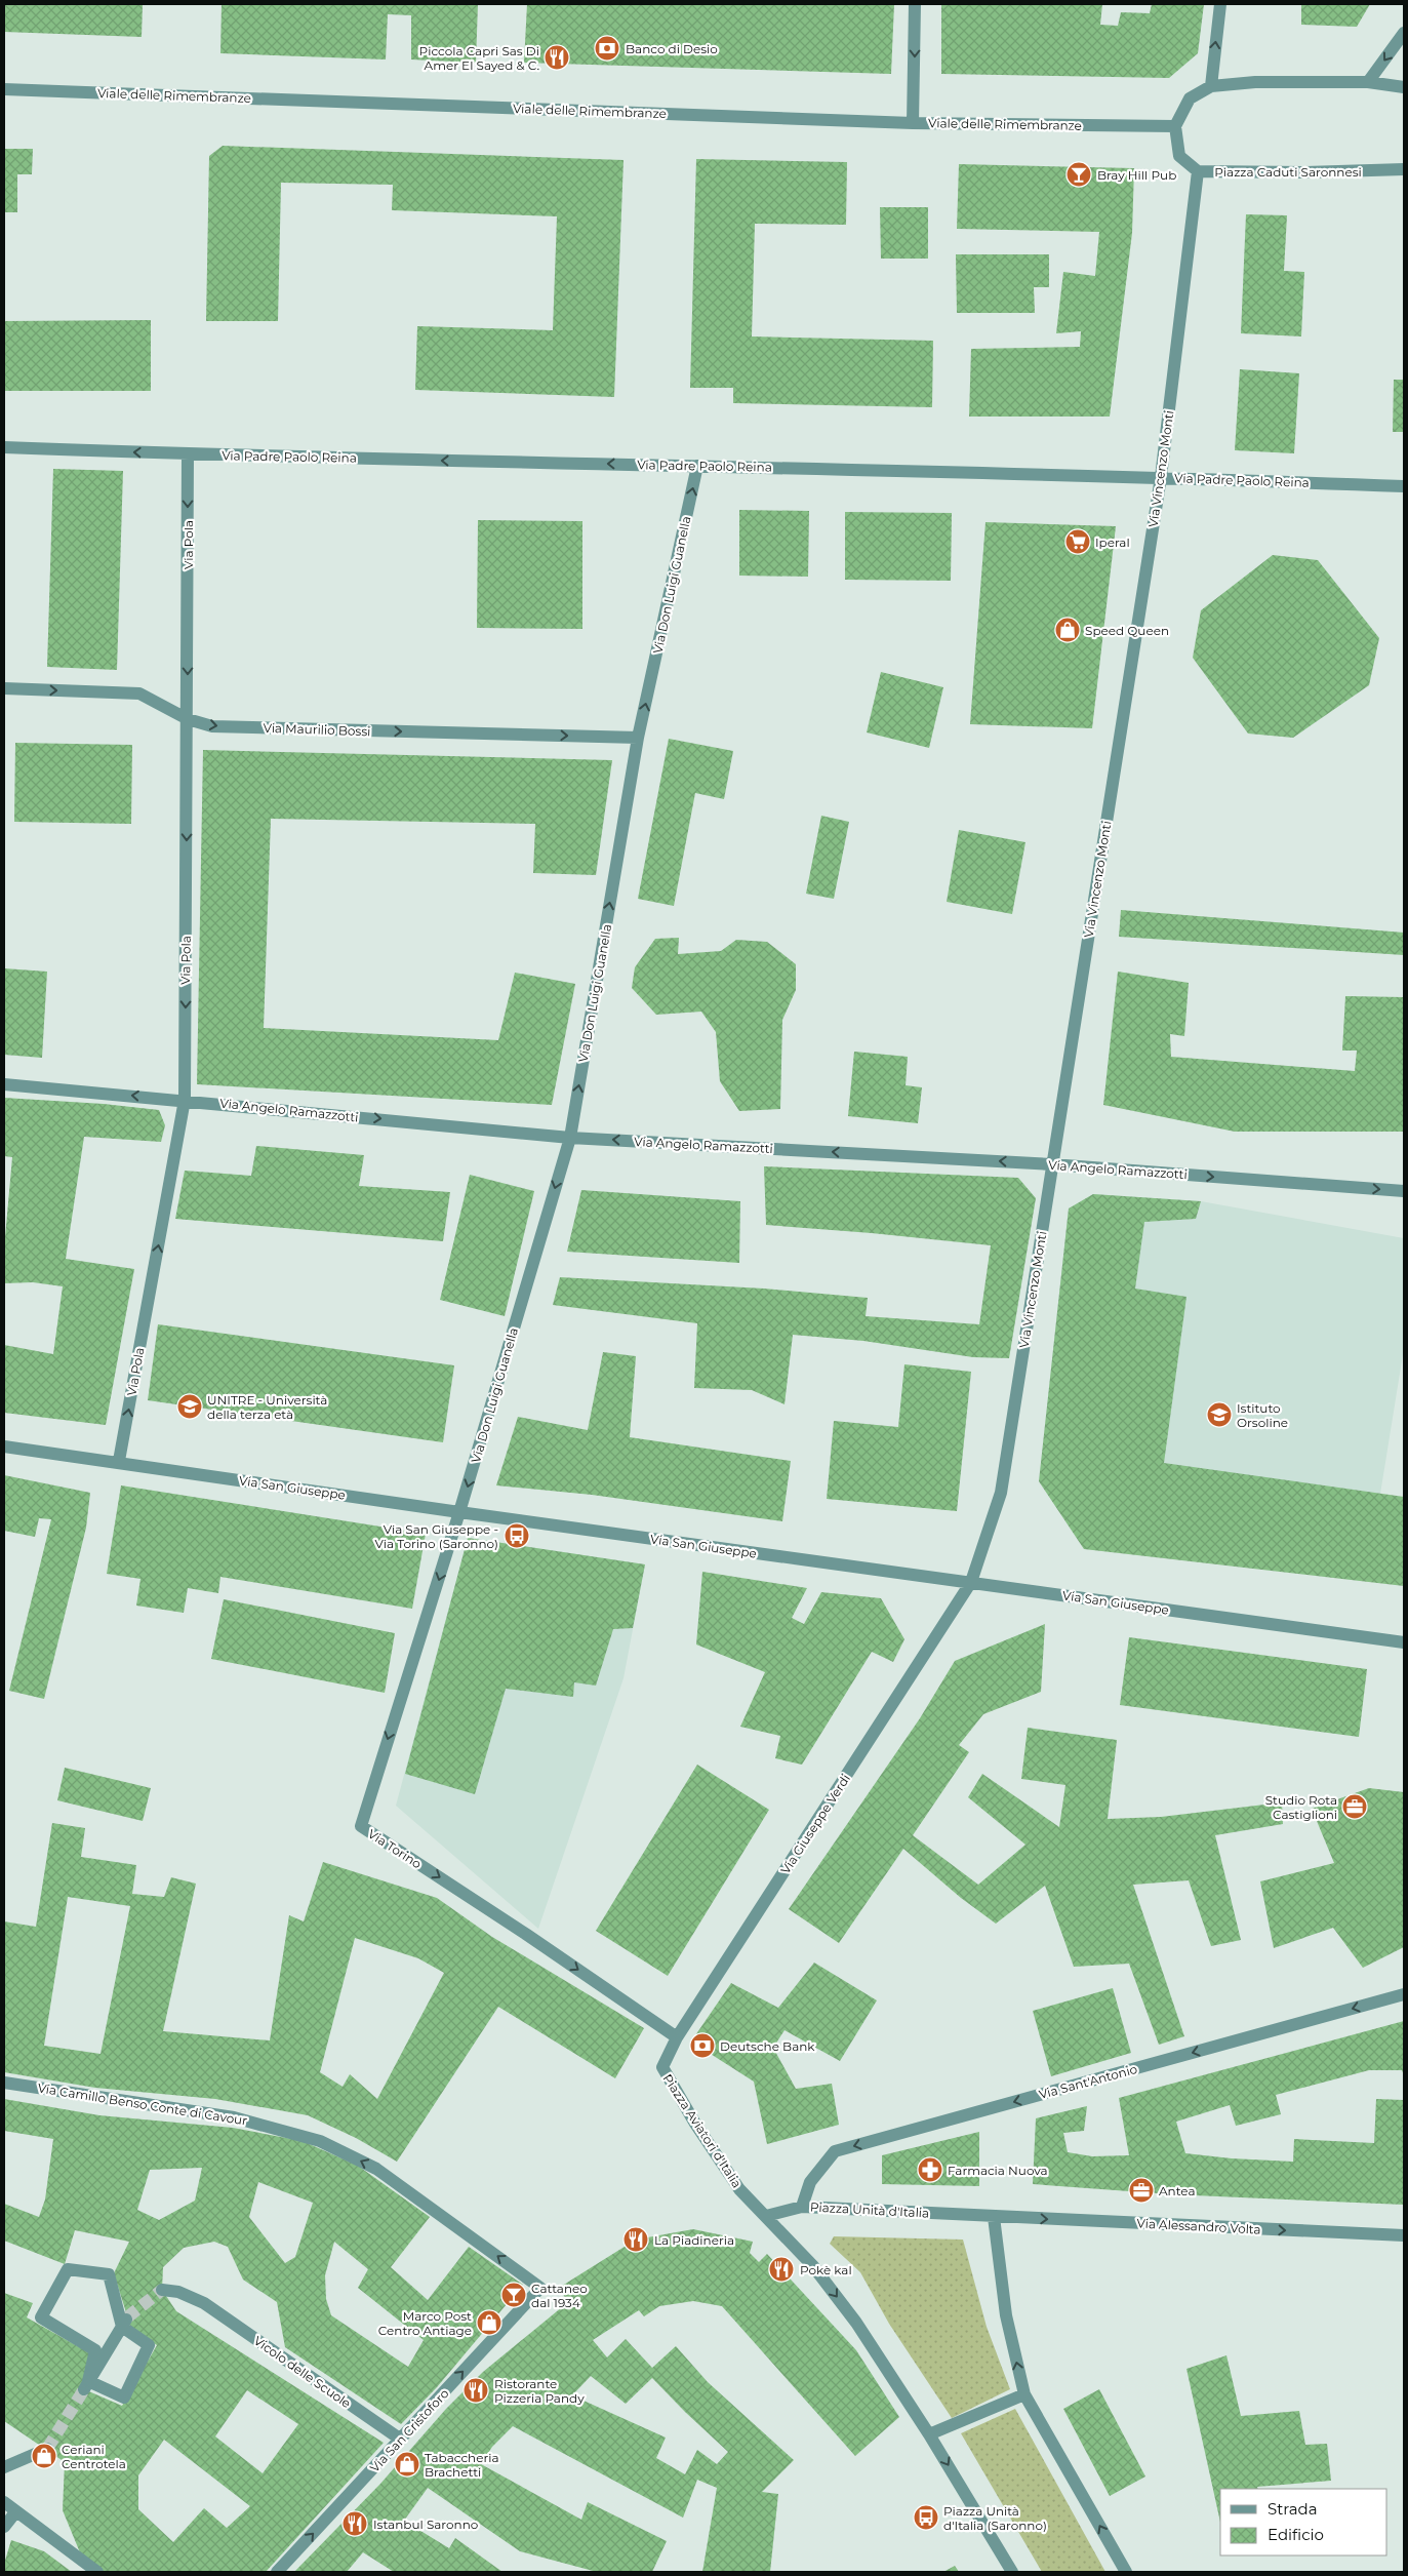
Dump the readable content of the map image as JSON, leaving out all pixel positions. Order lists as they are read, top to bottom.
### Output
{
  "streets": {
    "street": [
      "Viale delle Rimembranze",
      "Piazza Caduti Saronnesi",
      "Via Padre Paolo Reina",
      "Via Vincenzo Monti",
      "Via Pola",
      "Via Don Luigi Guanella",
      "Via Maurilio Bossi",
      "Via Angelo Ramazzotti",
      "Via San Giuseppe",
      "Via Giuseppe Verdi",
      "Via Torino",
      "Via Sant'Antonio",
      "Via Camillo Benso Conte di Cavour",
      "Piazza Aviatori d'Italia",
      "Piazza Unità d'Italia",
      "Via Alessandro Volta",
      "Vicolo delle Scuole",
      "Via San Cristoforo"
    ]
  },
  "crossings": [
    ["Viale delle Rimembranze", "Piazza Caduti Saronnesi"],
    ["Piazza Caduti Saronnesi", "Via Vincenzo Monti"],
    ["Via Padre Paolo Reina", "Via Vincenzo Monti"],
    ["Via Padre Paolo Reina", "Via Pola"],
    ["Via Padre Paolo Reina", "Via Don Luigi Guanella"],
    ["Via Vincenzo Monti", "Via Angelo Ramazzotti"],
    ["Via Vincenzo Monti", "Via San Giuseppe"],
    ["Via Vincenzo Monti", "Via Giuseppe Verdi"],
    ["Via Pola", "Via Maurilio Bossi"],
    ["Via Pola", "Via Angelo Ramazzotti"],
    ["Via Pola", "Via San Giuseppe"],
    ["Via Don Luigi Guanella", "Via Maurilio Bossi"],
    ["Via Don Luigi Guanella", "Via Angelo Ramazzotti"],
    ["Via Don Luigi Guanella", "Via San Giuseppe"],
    ["Via Don Luigi Guanella", "Via Torino"],
    ["Via San Giuseppe", "Via Giuseppe Verdi"],
    ["Via San Giuseppe", "Via Torino"],
    ["Via Giuseppe Verdi", "Via Torino"],
    ["Via Giuseppe Verdi", "Piazza Aviatori d'Italia"],
    ["Via Sant'Antonio", "Piazza Unità d'Italia"],
    ["Via Camillo Benso Conte di Cavour", "Via San Cristoforo"],
    ["Piazza Aviatori d'Italia", "Piazza Unità d'Italia"],
    ["Piazza Unità d'Italia", "Via Alessandro Volta"],
    ["Vicolo delle Scuole", "Via San Cristoforo"]
  ],
  "one_way": [
    "Via Padre Paolo Reina",
    "Via Maurilio Bossi",
    "Via Torino",
    "Via Sant'Antonio",
    "Via Camillo Benso Conte di Cavour",
    "Via Alessandro Volta",
    "Via San Cristoforo"
  ],
  "places": {
    "bank": ["Banco di Desio", "Deutsche Bank"],
    "restaurant": [
      "Piccola Capri Sas Di Amer El Sayed & C.",
      "La Piadineria",
      "Pokè kal",
      "Ristorante Pizzeria Pandy",
      "Istanbul Saronno"
    ],
    "bar": ["Bray Hill Pub", "Cattaneo dal 1934"],
    "supermarket": ["Iperal"],
    "shop": [
      "Speed Queen",
      "Marco Post Centro Antiage",
      "Ceriani Centrotela",
      "Tabaccheria Brachetti"
    ],
    "school or university": ["UNITRE - Università della terza età", "Istituto Orsoline"],
    "bus stop": ["Via San Giuseppe - Via Torino (Saronno)", "Piazza Unità d'Italia (Saronno)"],
    "office": ["Studio Rota Castiglioni", "Antea"],
    "pharmacy": ["Farmacia Nuova"]
  },
  "legend": ["Strada", "Edificio"]
}
